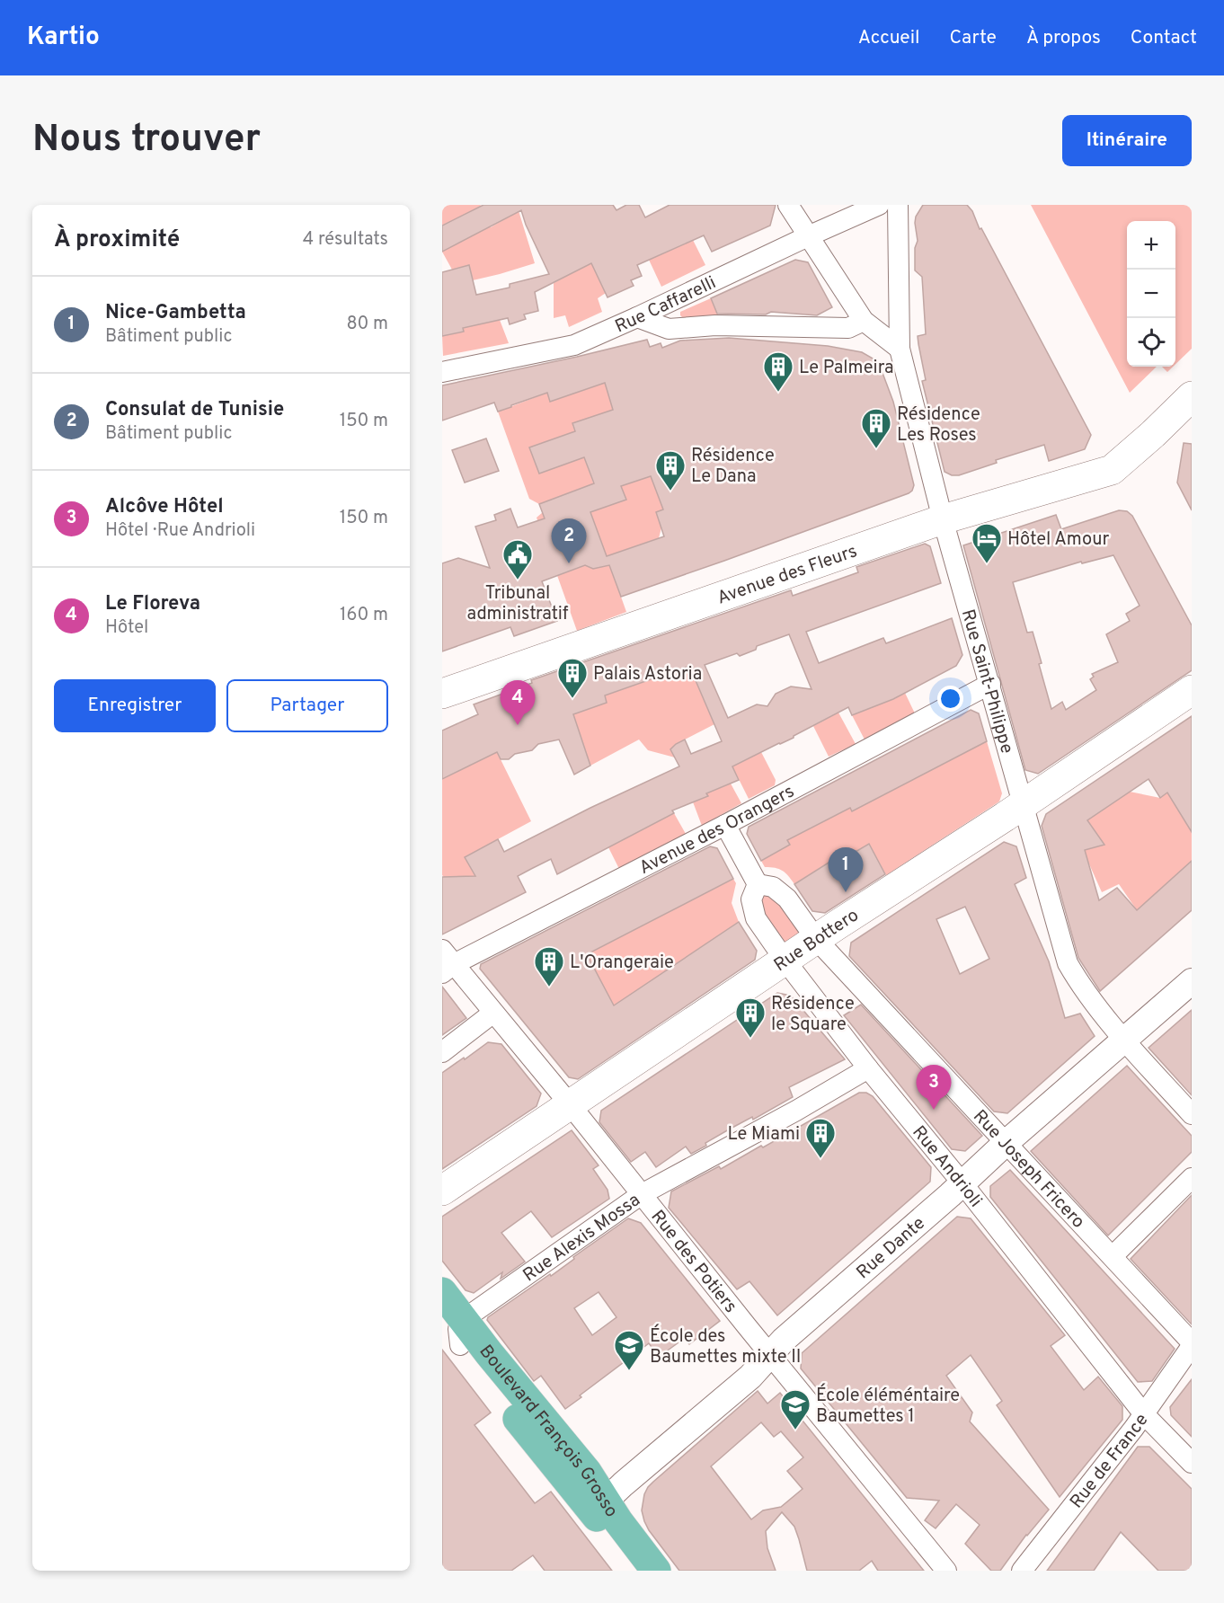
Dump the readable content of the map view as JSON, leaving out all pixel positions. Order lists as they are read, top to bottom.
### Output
{
  "streets": {
    "main road": ["Avenue des Fleurs", "Rue Bottero", "Boulevard François Grosso"],
    "street": [
      "Rue Caffarelli",
      "Rue Saint-Philippe",
      "Avenue des Orangers",
      "Rue Andrioli",
      "Rue Joseph Fricero",
      "Rue Alexis Mossa",
      "Rue Dante",
      "Rue des Potiers",
      "Rue de France"
    ]
  },
  "crossings": [
    ["Avenue des Fleurs", "Rue Saint-Philippe"],
    ["Rue Saint-Philippe", "Avenue des Orangers"],
    ["Rue Saint-Philippe", "Rue Bottero"],
    ["Rue Saint-Philippe", "Rue Dante"],
    ["Avenue des Orangers", "Rue des Potiers"],
    ["Rue Bottero", "Rue Andrioli"],
    ["Rue Bottero", "Rue Joseph Fricero"],
    ["Rue Bottero", "Rue des Potiers"],
    ["Rue Andrioli", "Rue Joseph Fricero"],
    ["Rue Andrioli", "Rue Alexis Mossa"],
    ["Rue Andrioli", "Rue Dante"],
    ["Rue Andrioli", "Rue de France"],
    ["Rue Joseph Fricero", "Rue Dante"],
    ["Rue Alexis Mossa", "Rue des Potiers"],
    ["Rue Alexis Mossa", "Boulevard François Grosso"],
    ["Rue Dante", "Rue des Potiers"],
    ["Rue Dante", "Boulevard François Grosso"]
  ],
  "places": {
    "building": [
      "Le Palmeira",
      "Résidence Les Roses",
      "Résidence Le Dana",
      "Palais Astoria",
      "L'Orangeraie",
      "Résidence le Square",
      "Le Miami"
    ],
    "hotel": ["Hôtel Amour"],
    "public building": ["Tribunal administratif"],
    "school or university": ["École des Baumettes mixte II", "École éléméntaire Baumettes 1"]
  },
  "page": {
    "header": "Kartio",
    "nav": [
      "Accueil",
      "Carte",
      "À propos",
      "Contact"
    ],
    "buttons": [
      "Itinéraire",
      ["Enregistrer", "Partager"]
    ],
    "title": "Nous trouver",
    "heading": ["À proximité", "4 résultats"],
    "map_buttons": ["+", "−"],
    "list": [
      {
        "mark": "1",
        "name": "Nice-Gambetta",
        "note": "Bâtiment public",
        "value": "80 m"
      },
      {
        "mark": "2",
        "name": "Consulat de Tunisie",
        "note": "Bâtiment public",
        "value": "150 m"
      },
      {
        "mark": "3",
        "name": "Alcôve Hôtel",
        "note": "Hôtel · Rue Andrioli",
        "value": "150 m"
      },
      {
        "mark": "4",
        "name": "Le Floreva",
        "note": "Hôtel",
        "value": "160 m"
      }
    ],
    "pins": [
      "2",
      "4",
      "1",
      "3"
    ]
  }
}
